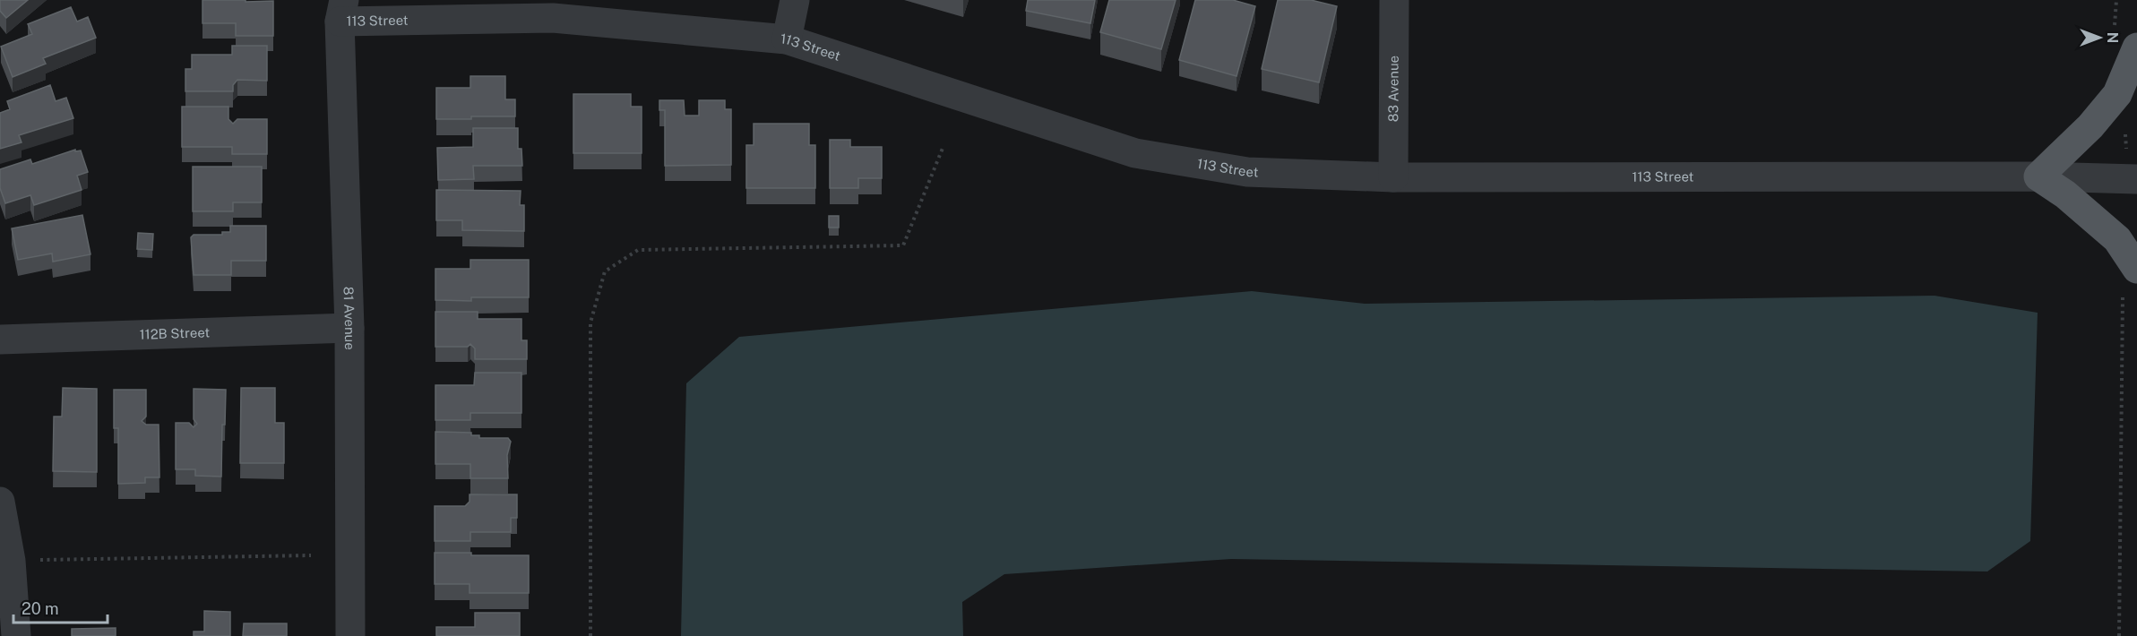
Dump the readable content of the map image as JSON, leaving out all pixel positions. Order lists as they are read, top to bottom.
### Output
{
  "streets": {
    "street": [
      "113 Street",
      "83 Avenue",
      "81 Avenue",
      "112B Street"
    ]
  },
  "crossings": [
    ["113 Street", "83 Avenue"],
    ["113 Street", "81 Avenue"],
    ["81 Avenue", "112B Street"]
  ],
  "scale_bar": "20 m",
  "north": "right"
}
